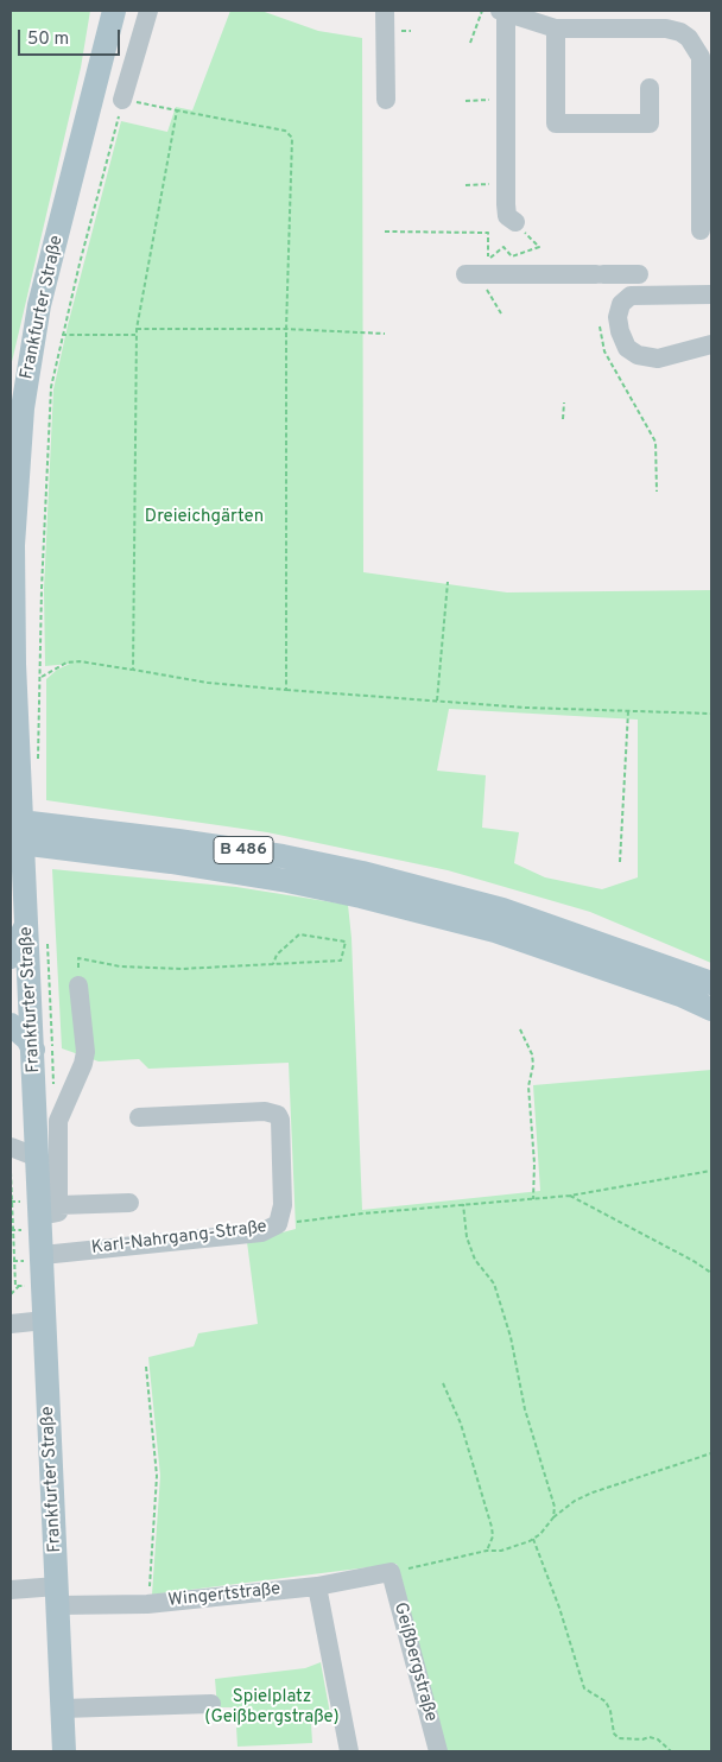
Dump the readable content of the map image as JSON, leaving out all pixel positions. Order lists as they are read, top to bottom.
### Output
{
  "streets": {
    "main road": ["Frankfurter Straße", "B 486"],
    "street": ["Karl-Nahrgang-Straße", "Wingertstraße", "Geißbergstraße"]
  },
  "crossings": [
    ["Frankfurter Straße", "Karl-Nahrgang-Straße"],
    ["Frankfurter Straße", "Wingertstraße"],
    ["Wingertstraße", "Geißbergstraße"]
  ],
  "parks": ["Dreieichgärten", "Spielplatz (Geißbergstraße)"],
  "scale_bar": "50 m"
}
